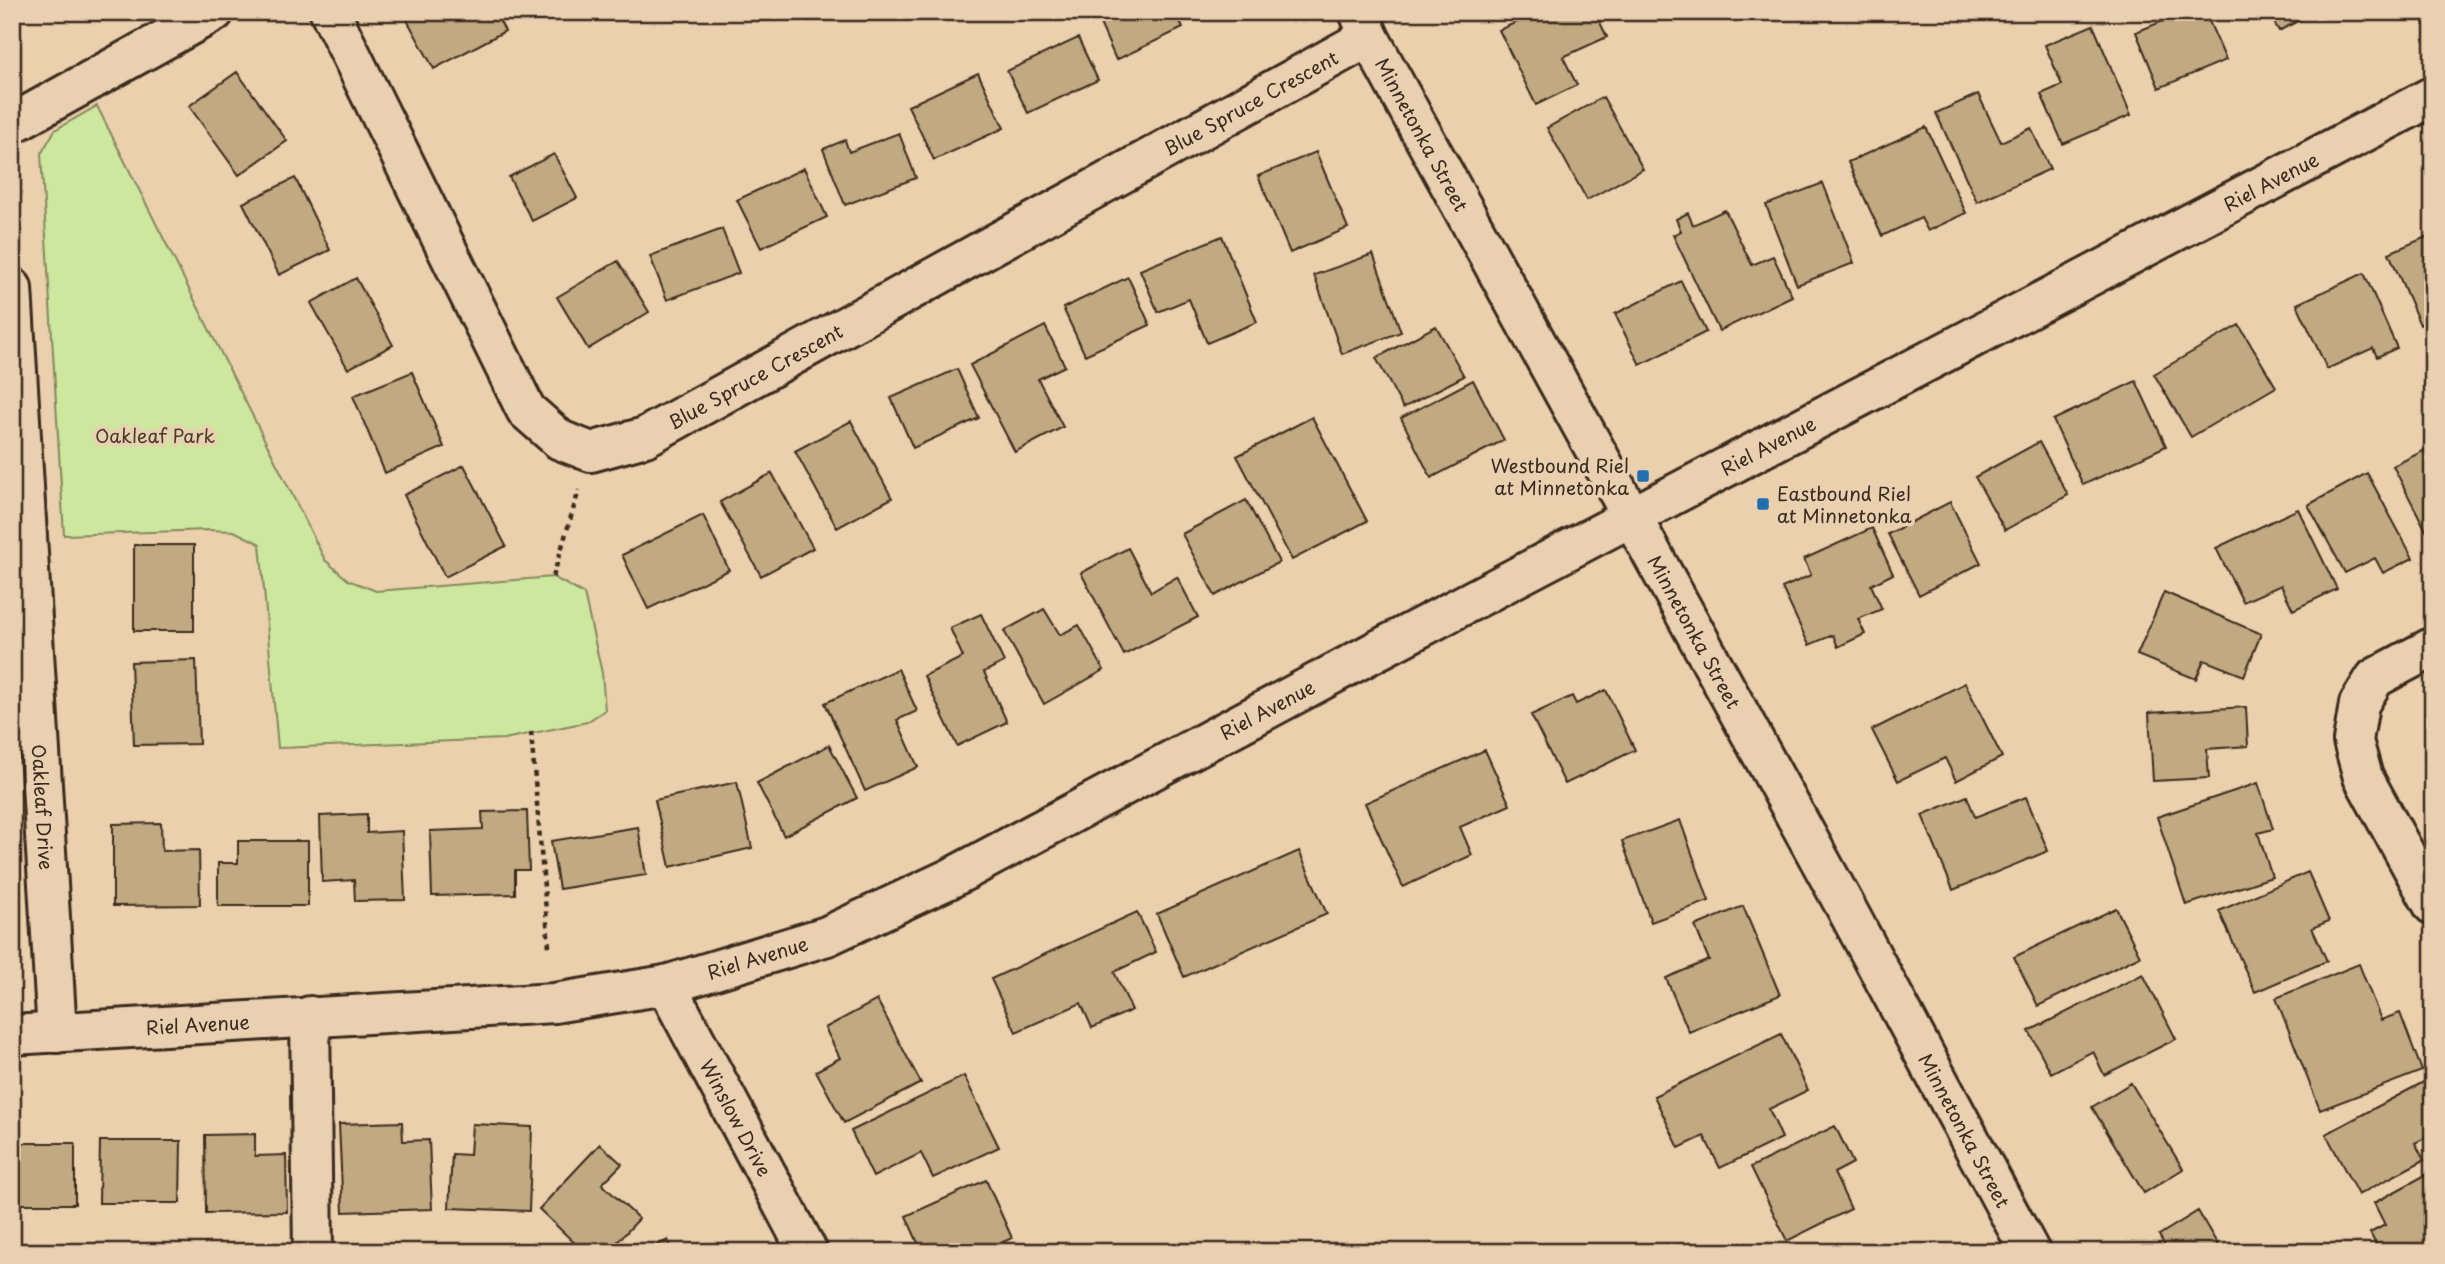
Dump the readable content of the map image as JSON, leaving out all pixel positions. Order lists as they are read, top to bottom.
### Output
{
  "streets": {
    "street": [
      "Blue Spruce Crescent",
      "Minnetonka Street",
      "Riel Avenue",
      "Oakleaf Drive",
      "Winslow Drive"
    ]
  },
  "crossings": [
    ["Blue Spruce Crescent", "Minnetonka Street"],
    ["Minnetonka Street", "Riel Avenue"],
    ["Riel Avenue", "Oakleaf Drive"],
    ["Riel Avenue", "Winslow Drive"]
  ],
  "parks": ["Oakleaf Park"],
  "places": {
    "transit": ["Westbound Riel at Minnetonka", "Eastbound Riel at Minnetonka"]
  }
}
